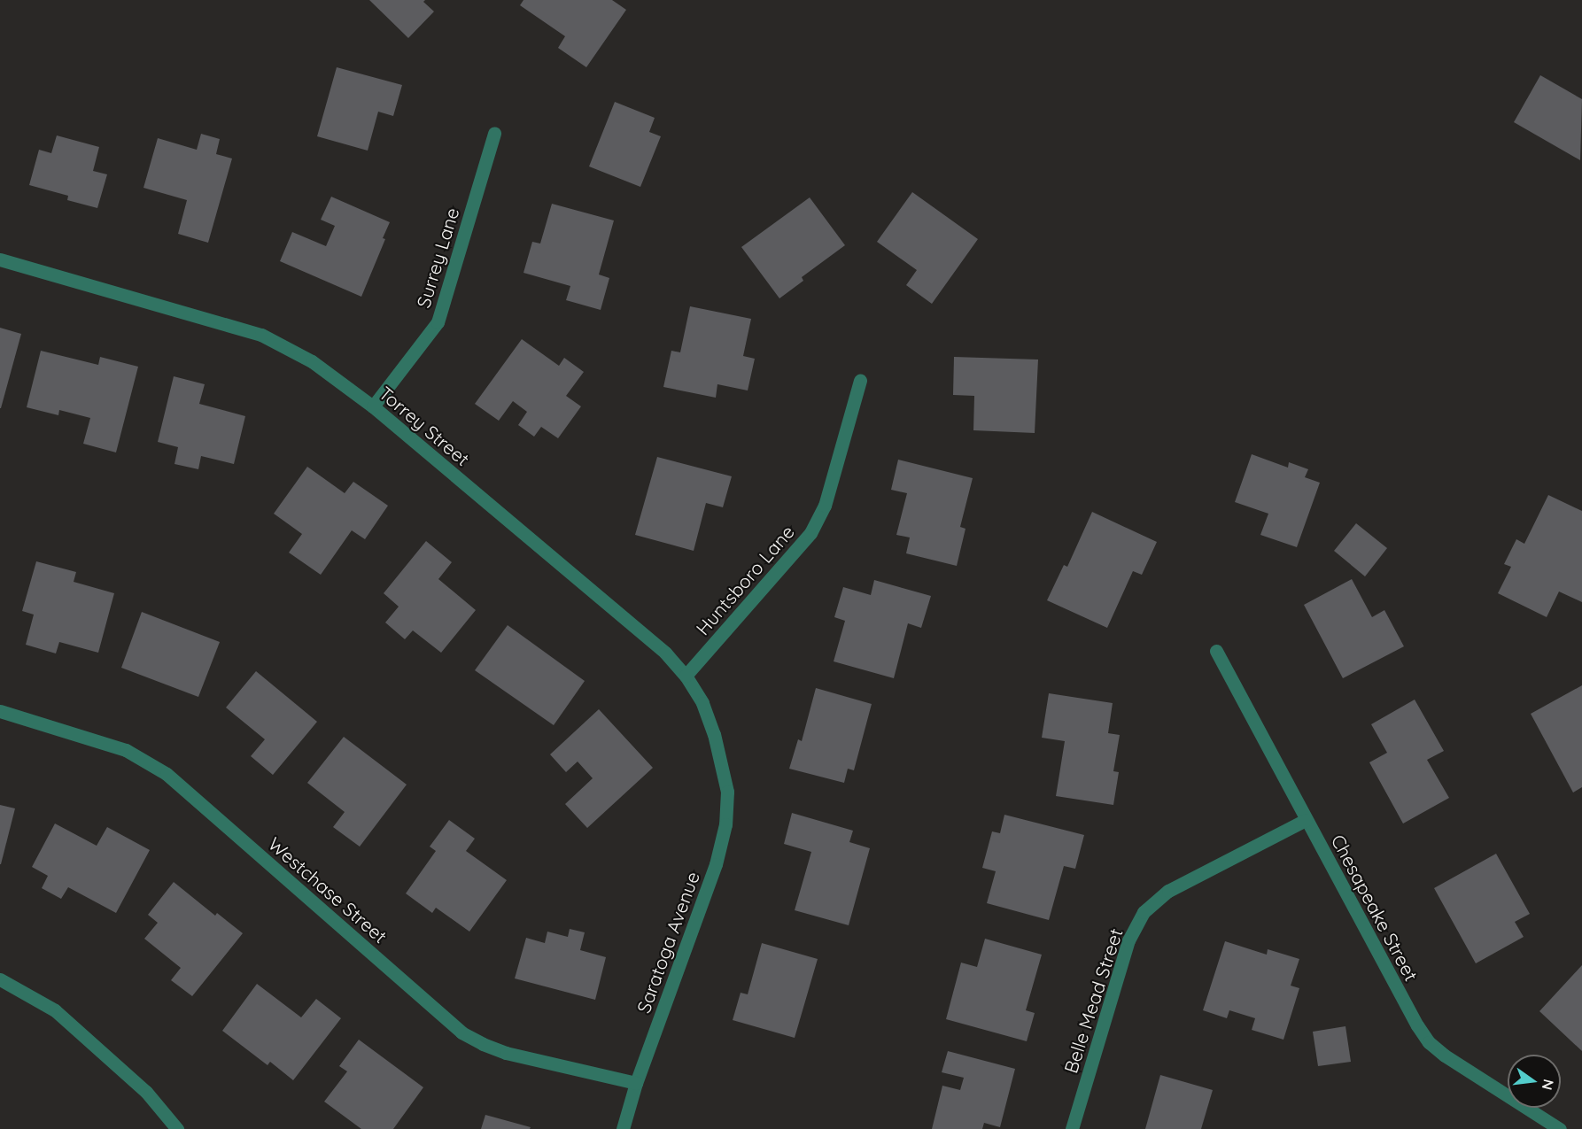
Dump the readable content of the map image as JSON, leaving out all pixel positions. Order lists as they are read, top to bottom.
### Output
{
  "streets": {
    "street": [
      "Surrey Lane",
      "Torrey Street",
      "Huntsboro Lane",
      "Westchase Street",
      "Chesapeake Street",
      "Saratoga Avenue",
      "Belle Mead Street"
    ]
  },
  "crossings": [
    ["Surrey Lane", "Torrey Street"],
    ["Torrey Street", "Huntsboro Lane"],
    ["Torrey Street", "Saratoga Avenue"],
    ["Westchase Street", "Saratoga Avenue"],
    ["Chesapeake Street", "Belle Mead Street"]
  ],
  "north": "right"
}
